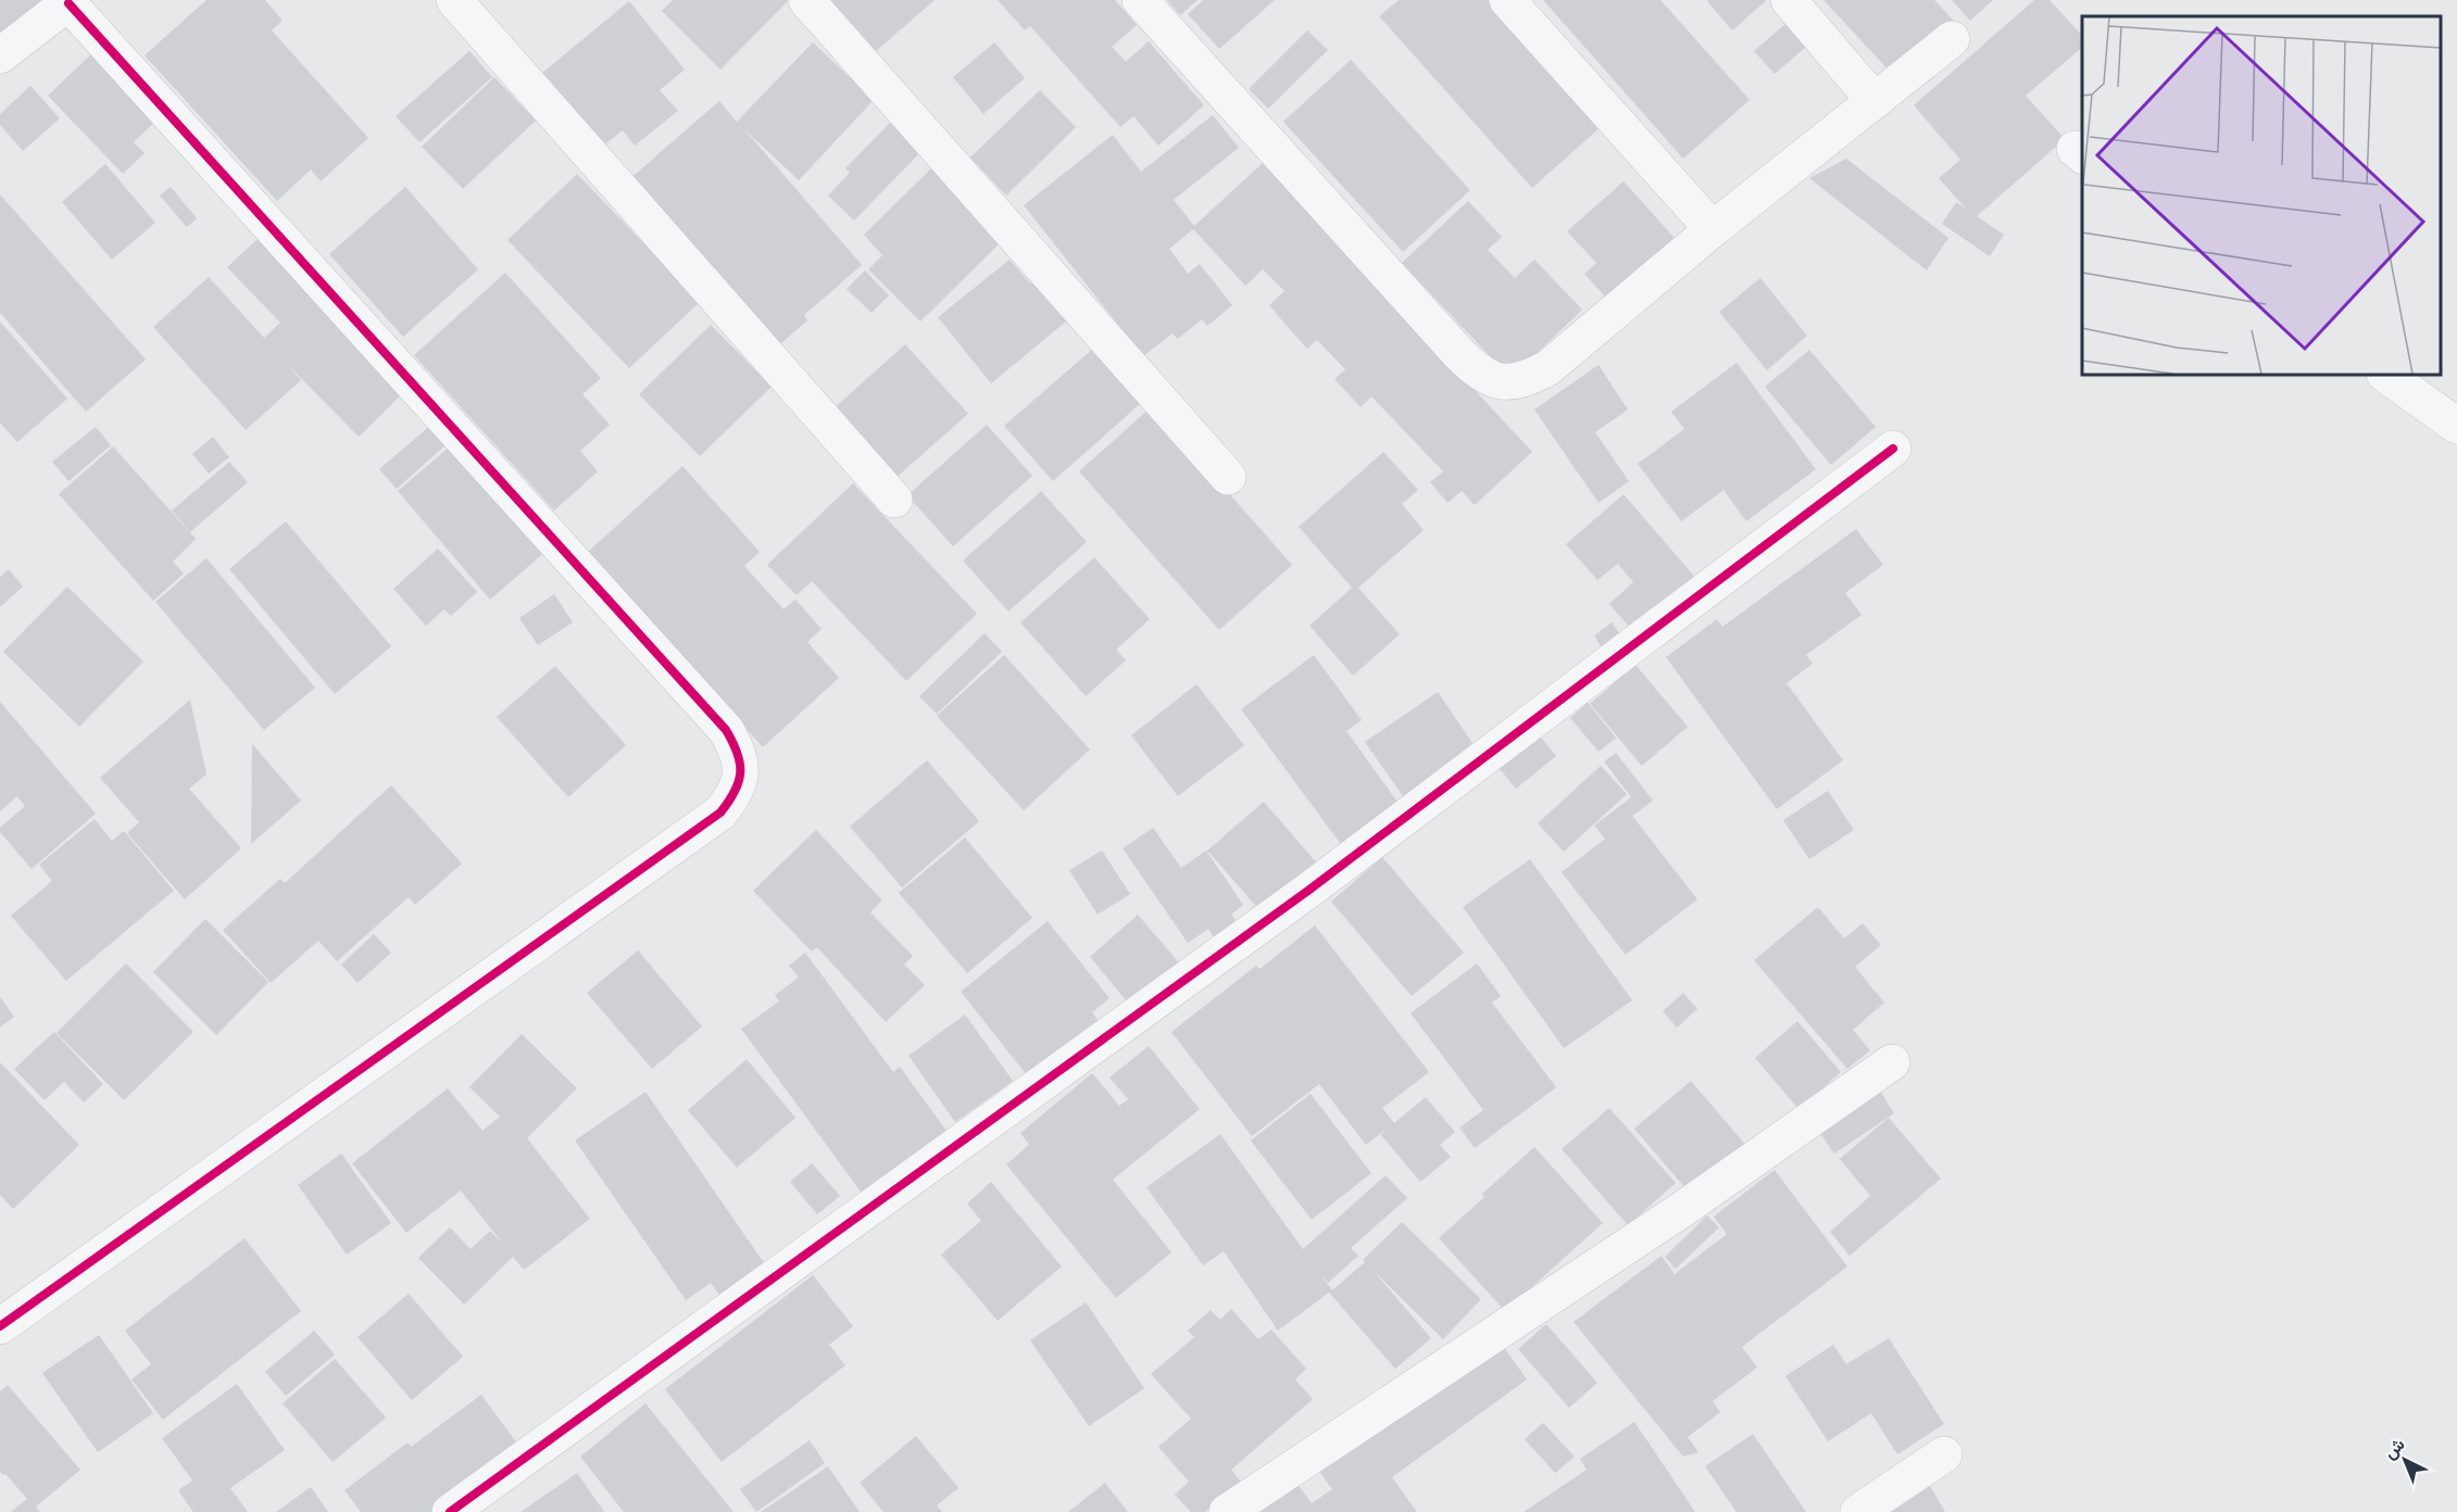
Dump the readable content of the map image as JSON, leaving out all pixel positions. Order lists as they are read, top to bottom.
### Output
{
  "north": "top left"
}
